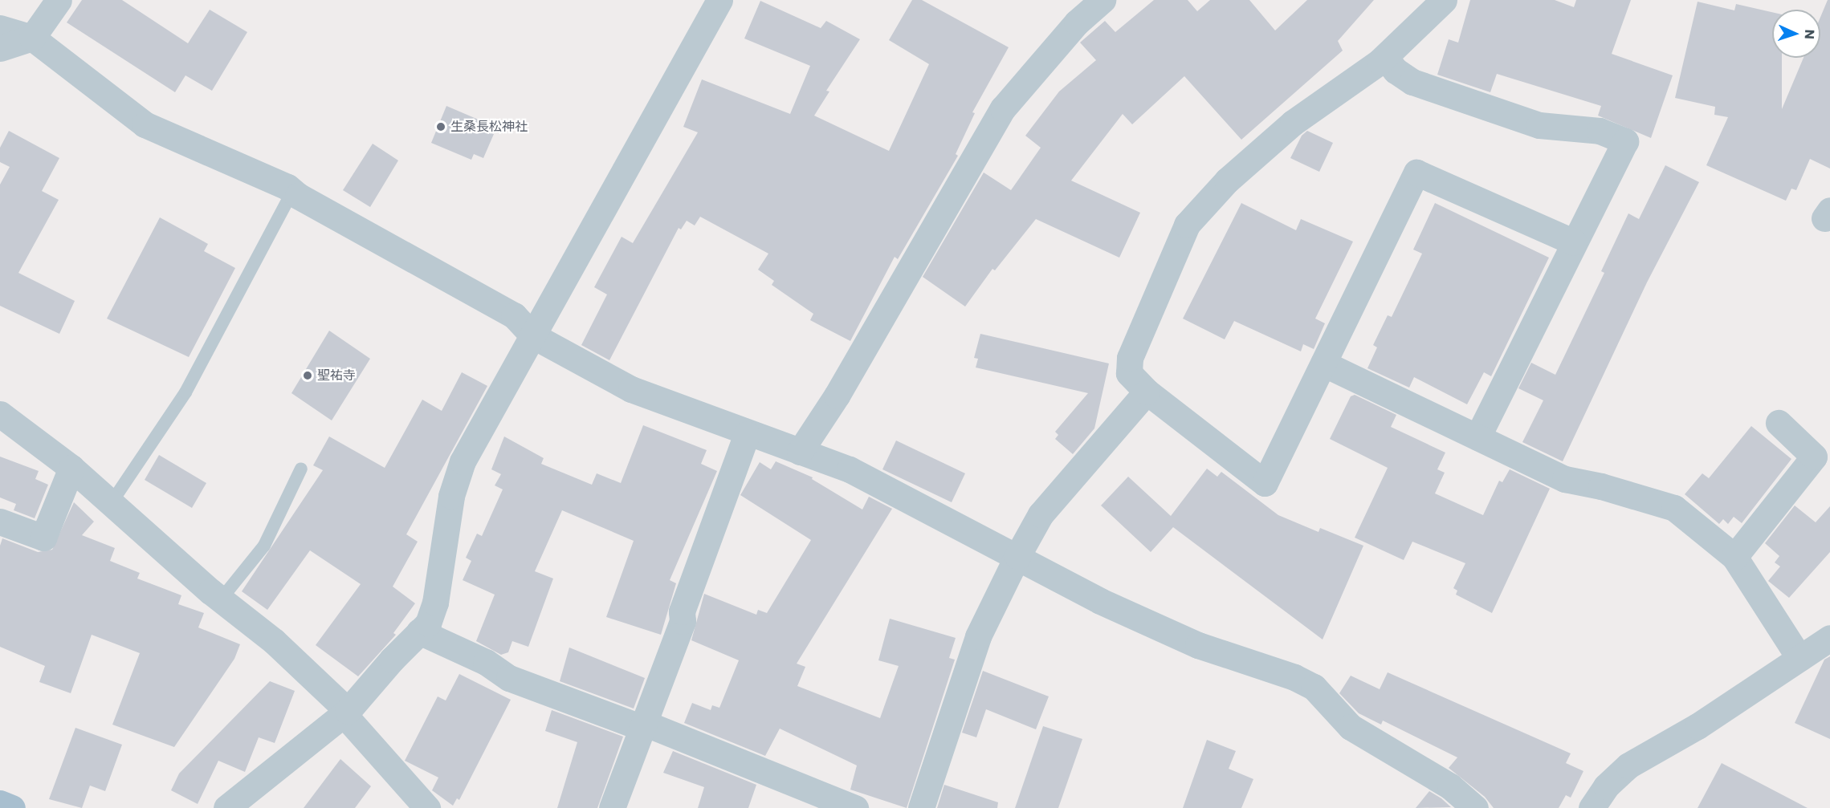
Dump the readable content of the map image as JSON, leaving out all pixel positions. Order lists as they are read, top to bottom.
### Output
{
  "places": ["生桑長松神社", "聖祐寺"],
  "north": "right"
}
